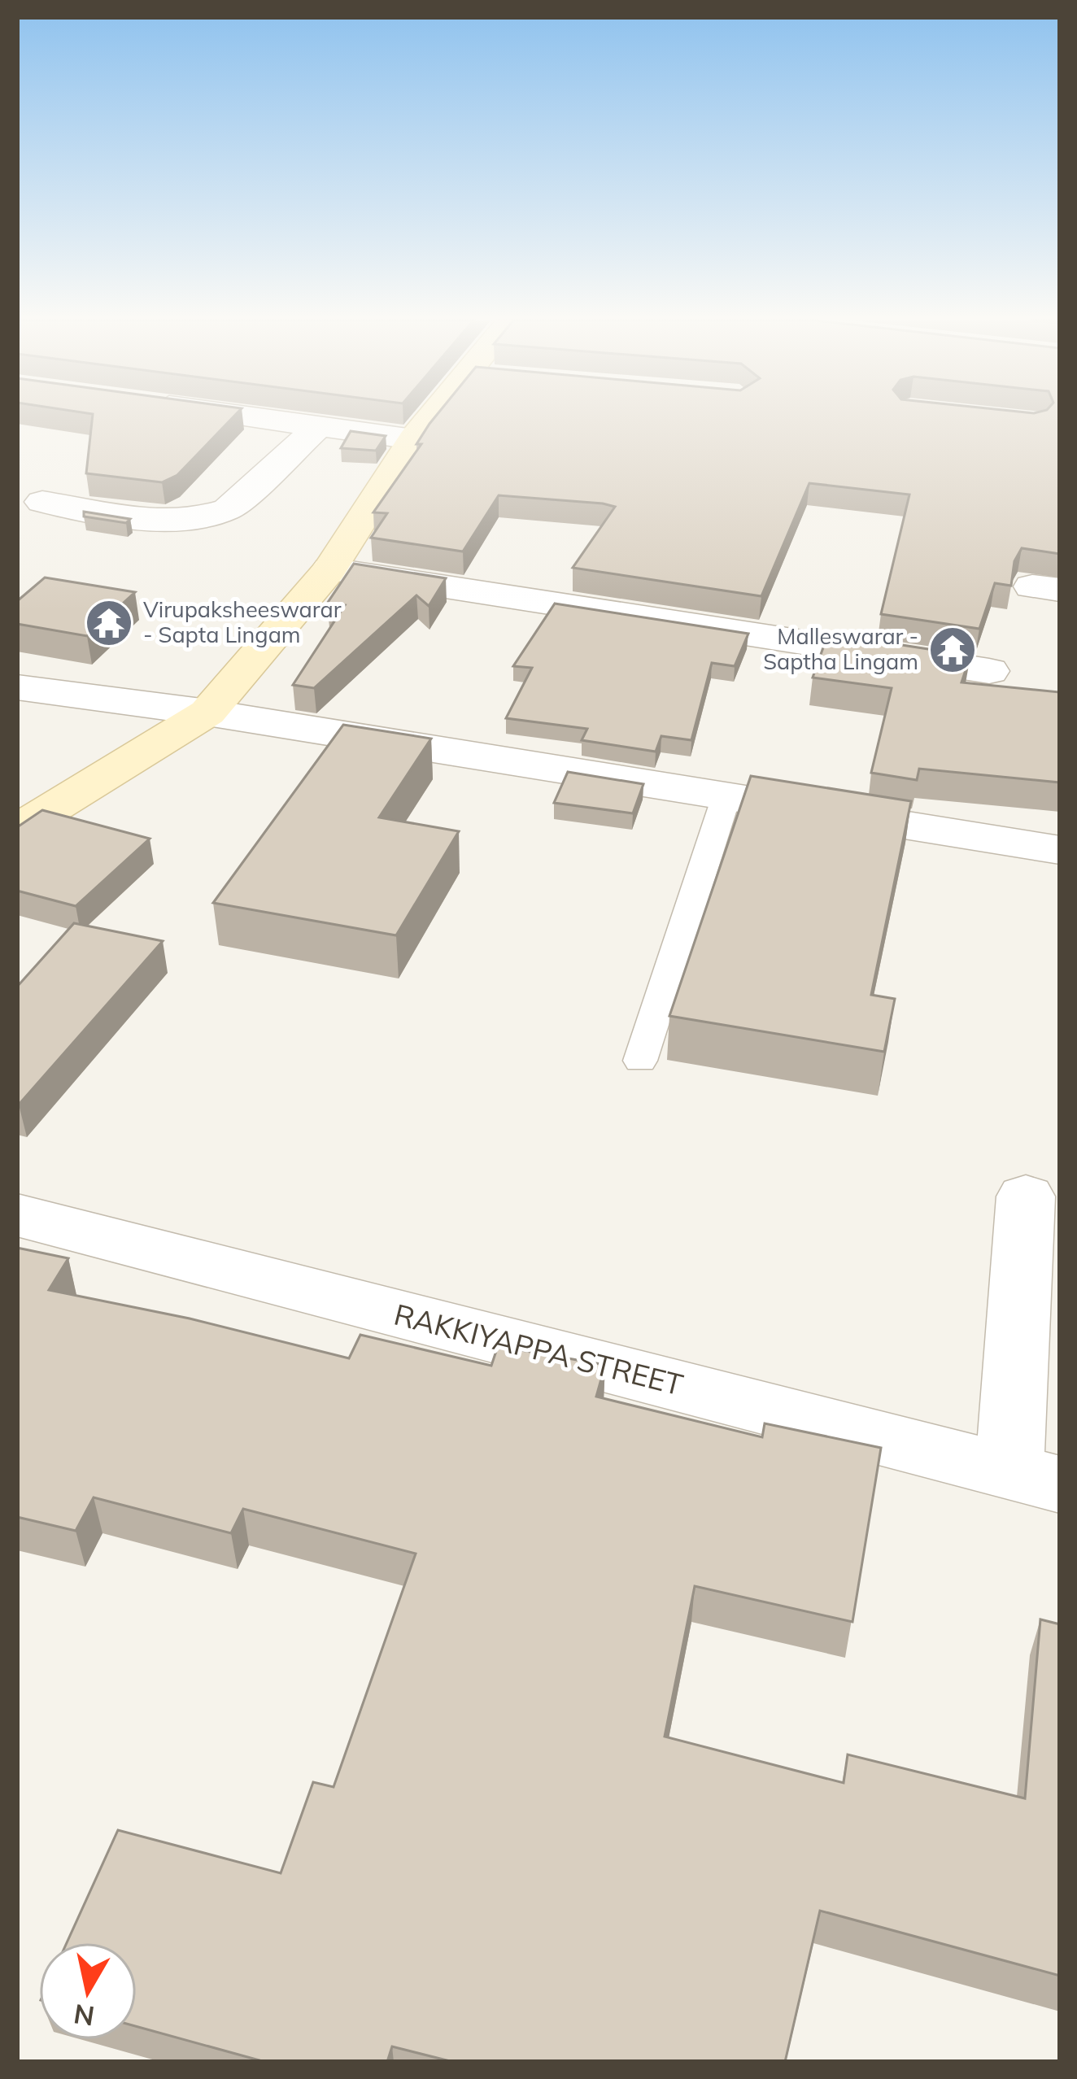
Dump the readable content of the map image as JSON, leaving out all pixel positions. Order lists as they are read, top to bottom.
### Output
{
  "streets": {
    "street": ["RAKKIYAPPA STREET"]
  },
  "places": {
    "temple": ["Virupaksheeswarar - Sapta Lingam", "Malleswarar - Saptha Lingam"]
  },
  "north": "bottom"
}
